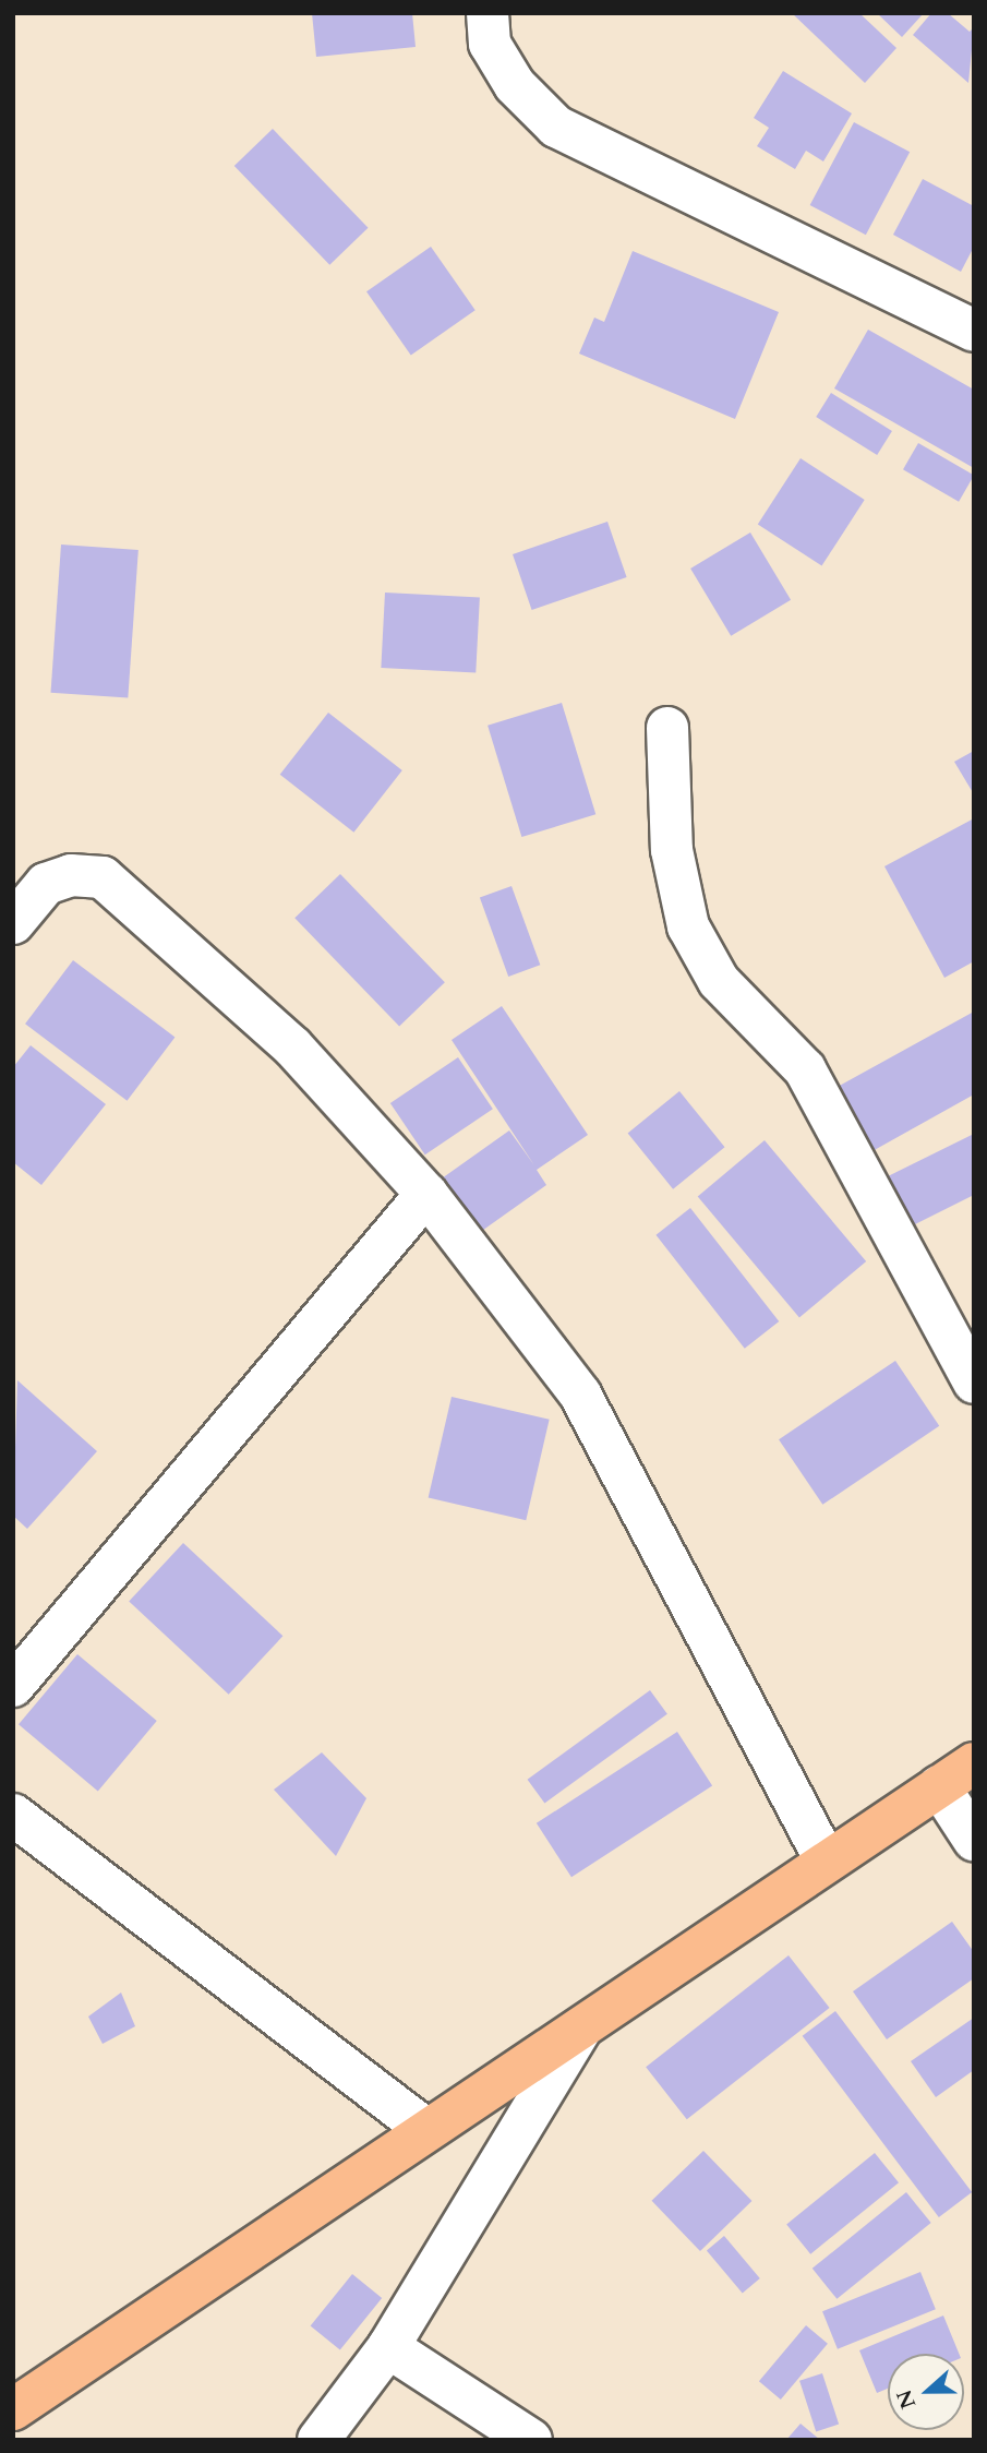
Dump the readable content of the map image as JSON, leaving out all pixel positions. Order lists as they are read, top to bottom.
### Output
{
  "north": "left"
}
